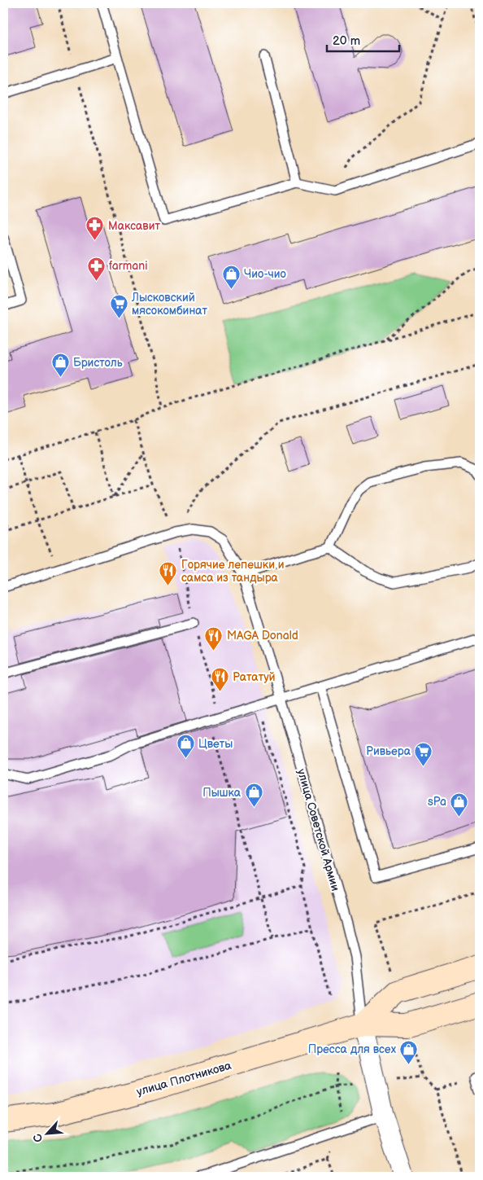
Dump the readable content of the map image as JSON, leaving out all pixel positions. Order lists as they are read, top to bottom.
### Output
{
  "streets": {
    "main road": ["улица Плотникова"],
    "street": ["улица Советской Армии"]
  },
  "crossings": [
    ["улица Советской Армии", "улица Плотникова"]
  ],
  "places": {
    "pharmacy": ["Максавит", "farmani"],
    "shop": [
      "Чио-чио",
      "Бристоль",
      "Цветы",
      "Пышка",
      "sPa",
      "Пресса для всех"
    ],
    "supermarket": ["Лысковский мясокомбинат", "Ривьера"],
    "restaurant": ["Горячие лепешки и самса из тандыра", "MAGA Donald", "Рататуй"]
  },
  "scale_bar": "20 m",
  "north": "bottom left"
}
